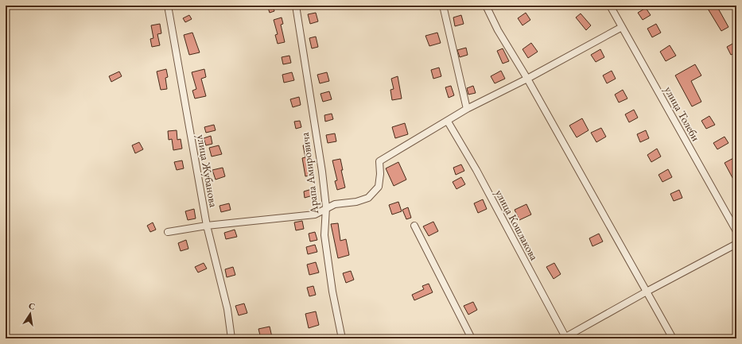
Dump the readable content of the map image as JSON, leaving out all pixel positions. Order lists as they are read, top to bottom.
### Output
{
  "streets": {
    "street": [
      "улица Толеби",
      "улица Жубанова",
      "Арапа Амировича",
      "улица Кошлакова"
    ]
  },
  "north": "top"
}
